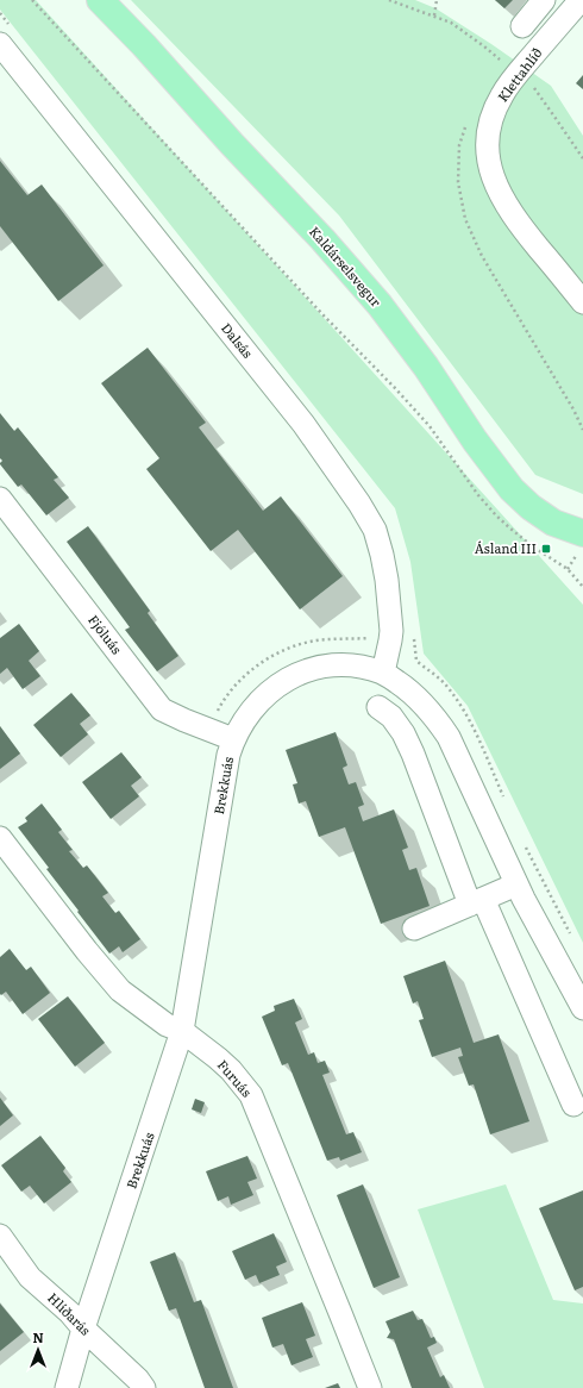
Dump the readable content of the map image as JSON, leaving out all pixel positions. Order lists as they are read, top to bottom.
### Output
{
  "streets": {
    "main road": ["Kaldárselsvegur"],
    "street": [
      "Klettahlíð",
      "Dalsás",
      "Fjóluás",
      "Brekkuás",
      "Furuás",
      "Hlíðarás"
    ]
  },
  "crossings": [
    ["Dalsás", "Brekkuás"],
    ["Fjóluás", "Brekkuás"],
    ["Brekkuás", "Furuás"],
    ["Brekkuás", "Hlíðarás"]
  ],
  "places": {
    "transit": ["Ásland III"]
  },
  "north": "top"
}
